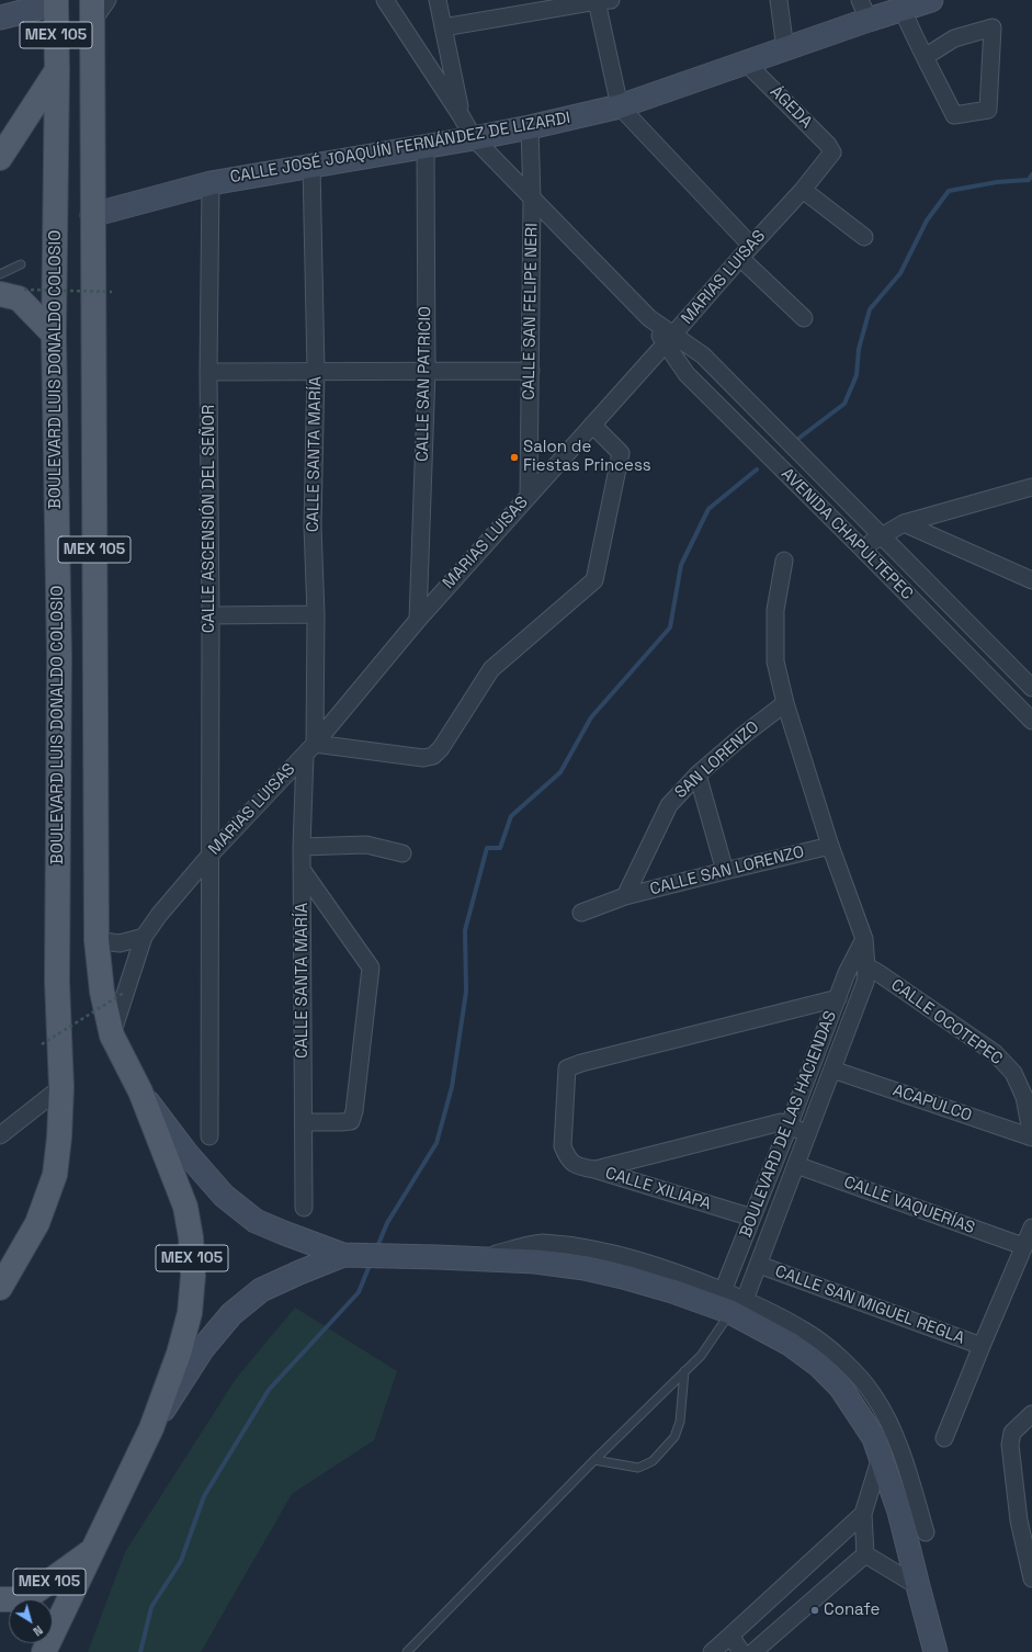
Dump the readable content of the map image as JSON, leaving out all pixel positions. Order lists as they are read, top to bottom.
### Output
{
  "streets": {
    "main road": ["MEX 105", "CALLE JOSÉ JOAQUÍN FERNÁNDEZ DE LIZARDI", "BOULEVARD LUIS DONALDO COLOSIO"],
    "street": [
      "ÁGEDA",
      "MARIAS LUISAS",
      "CALLE SAN FELIPE NERI",
      "CALLE SAN PATRICIO",
      "CALLE SANTA MARÍA",
      "CALLE ASCENSIÓN DEL SEÑOR",
      "AVENIDA CHAPULTEPEC",
      "SAN LORENZO",
      "CALLE SAN LORENZO",
      "CALLE OCOTEPEC",
      "ACAPULCO",
      "BOULEVARD DE LAS HACIENDAS",
      "CALLE XILIAPA",
      "CALLE VAQUERÍAS",
      "CALLE SAN MIGUEL REGLA"
    ]
  },
  "crossings": [
    ["MEX 105", "CALLE JOSÉ JOAQUÍN FERNÁNDEZ DE LIZARDI"],
    ["MEX 105", "MARIAS LUISAS"],
    ["MEX 105", "BOULEVARD LUIS DONALDO COLOSIO"],
    ["MEX 105", "BOULEVARD DE LAS HACIENDAS"],
    ["ÁGEDA", "CALLE JOSÉ JOAQUÍN FERNÁNDEZ DE LIZARDI"],
    ["ÁGEDA", "MARIAS LUISAS"],
    ["CALLE JOSÉ JOAQUÍN FERNÁNDEZ DE LIZARDI", "CALLE SAN FELIPE NERI"],
    ["CALLE JOSÉ JOAQUÍN FERNÁNDEZ DE LIZARDI", "CALLE SAN PATRICIO"],
    ["CALLE JOSÉ JOAQUÍN FERNÁNDEZ DE LIZARDI", "CALLE SANTA MARÍA"],
    ["CALLE JOSÉ JOAQUÍN FERNÁNDEZ DE LIZARDI", "CALLE ASCENSIÓN DEL SEÑOR"],
    ["MARIAS LUISAS", "CALLE SAN FELIPE NERI"],
    ["MARIAS LUISAS", "CALLE SAN PATRICIO"],
    ["MARIAS LUISAS", "CALLE SANTA MARÍA"],
    ["MARIAS LUISAS", "CALLE ASCENSIÓN DEL SEÑOR"],
    ["MARIAS LUISAS", "AVENIDA CHAPULTEPEC"],
    ["SAN LORENZO", "CALLE SAN LORENZO"],
    ["CALLE OCOTEPEC", "ACAPULCO"],
    ["CALLE OCOTEPEC", "BOULEVARD DE LAS HACIENDAS"],
    ["ACAPULCO", "BOULEVARD DE LAS HACIENDAS"],
    ["BOULEVARD DE LAS HACIENDAS", "CALLE XILIAPA"],
    ["BOULEVARD DE LAS HACIENDAS", "CALLE VAQUERÍAS"],
    ["BOULEVARD DE LAS HACIENDAS", "CALLE SAN MIGUEL REGLA"]
  ],
  "places": ["Salon de Fiestas Princess", "Conafe"],
  "north": "bottom right"
}
